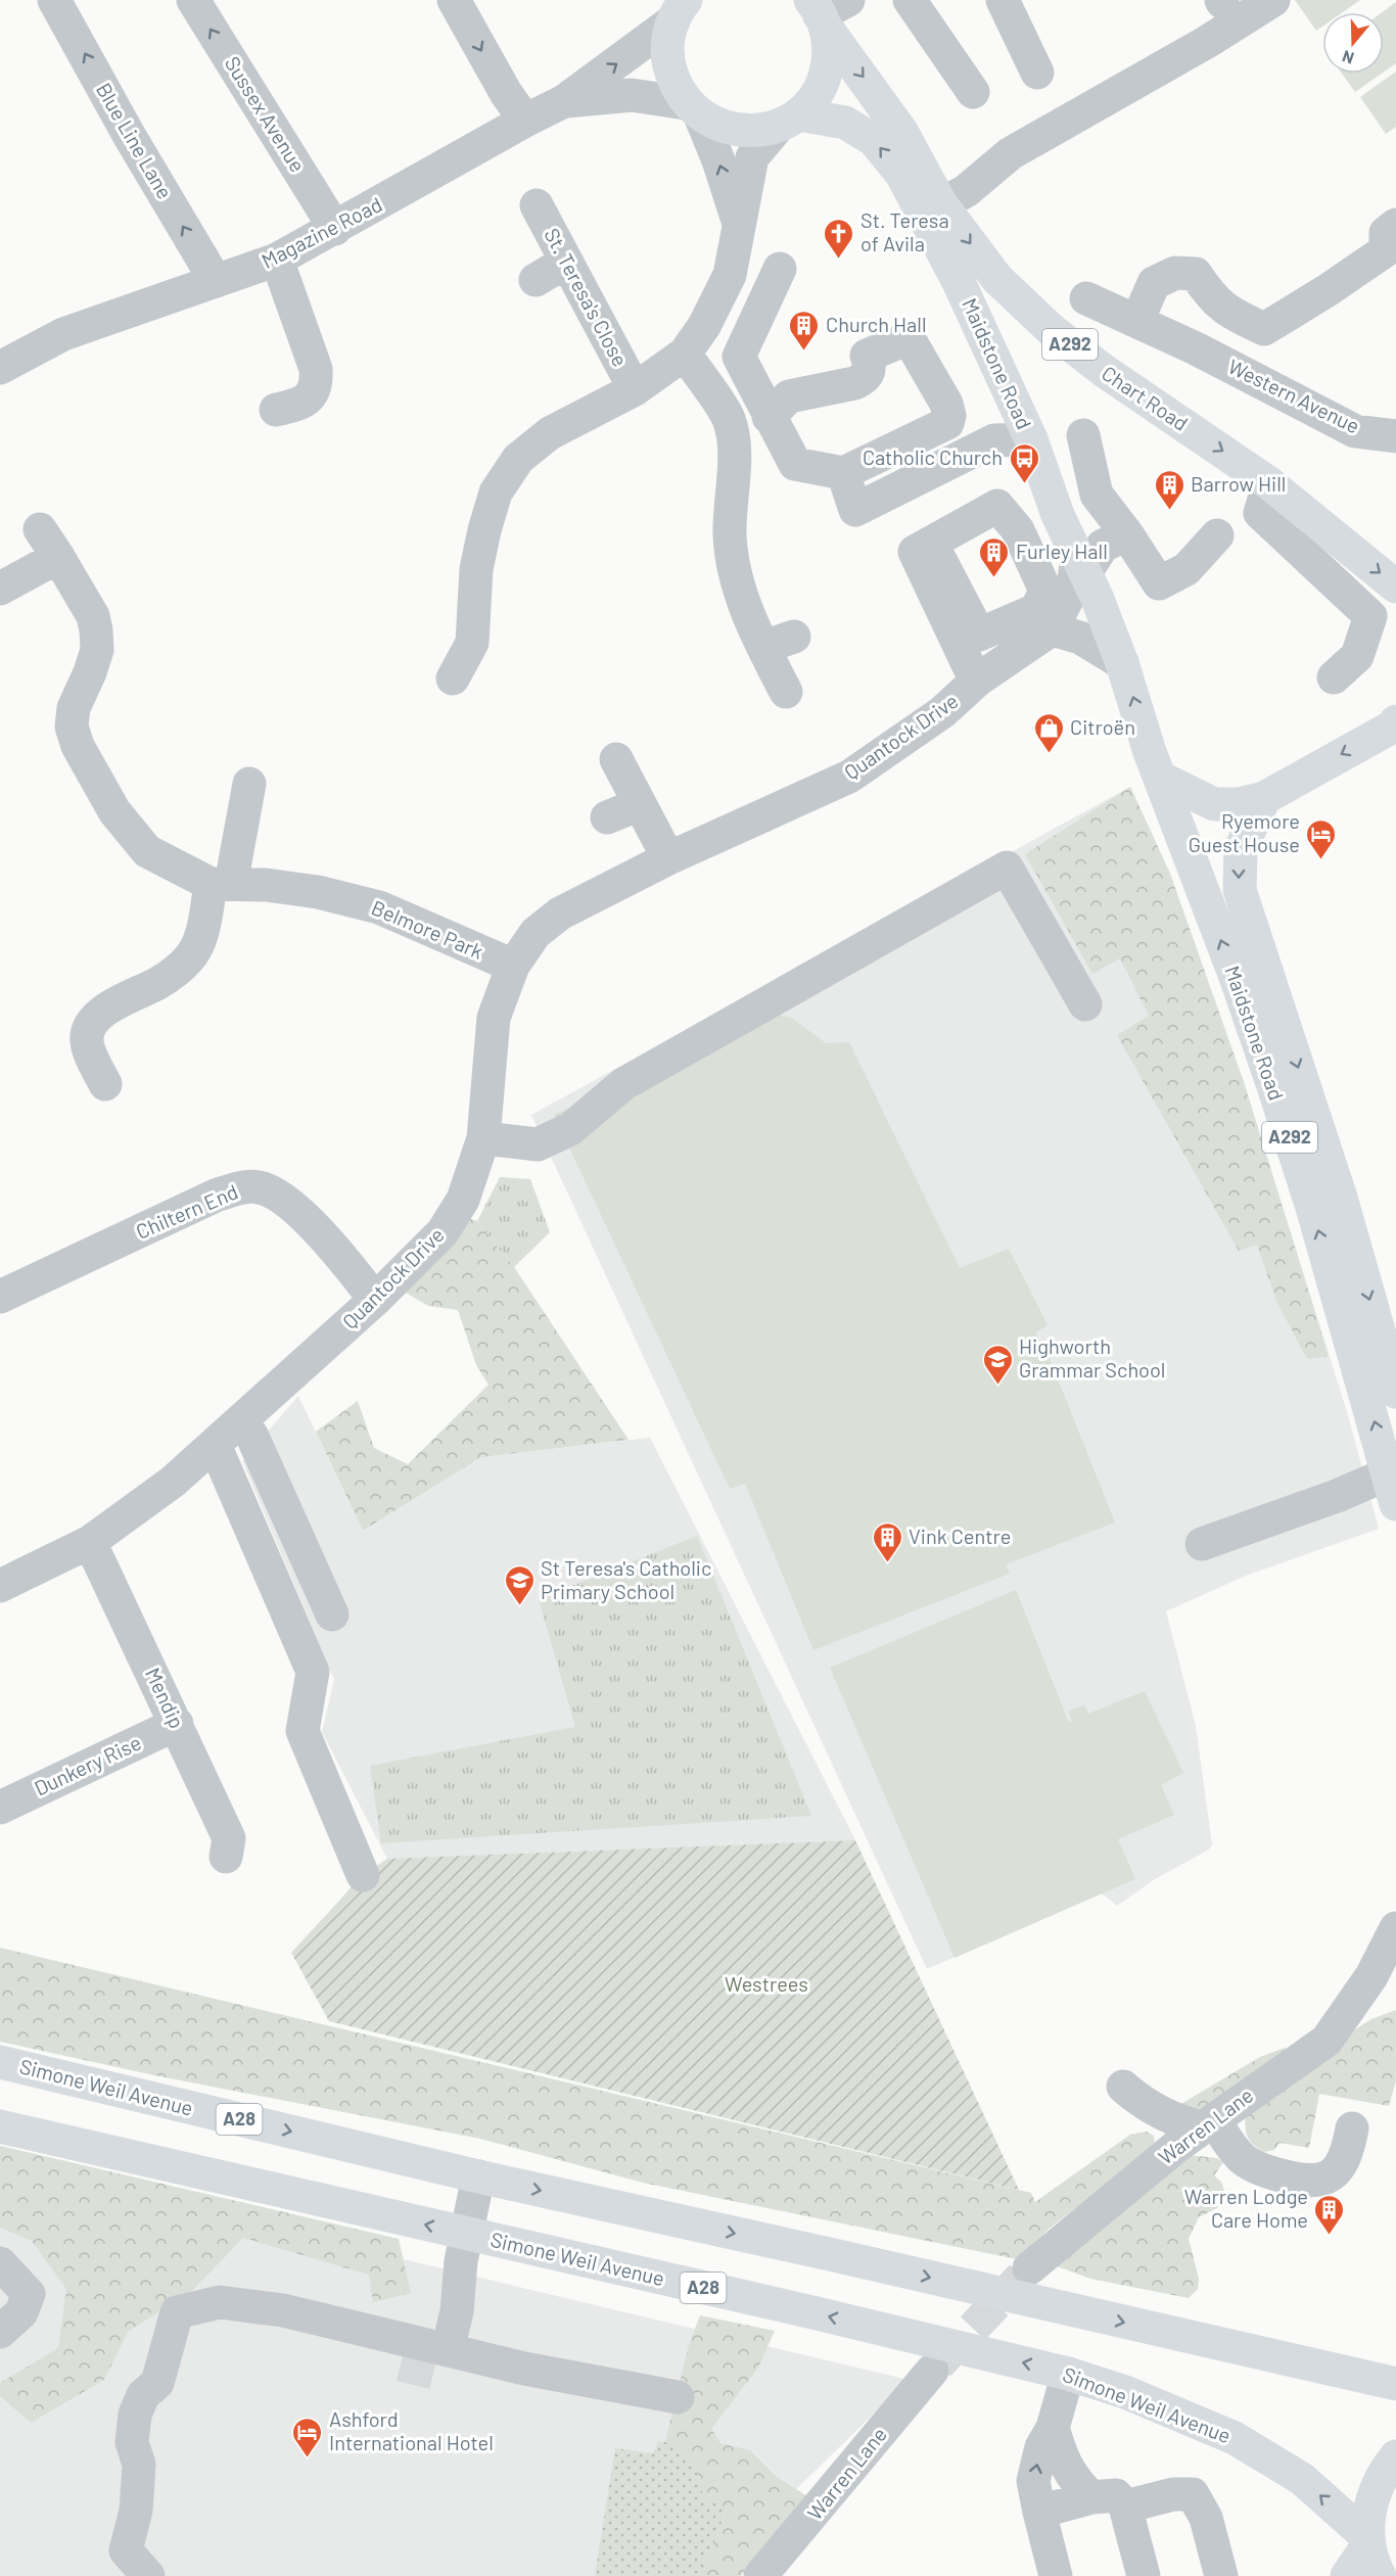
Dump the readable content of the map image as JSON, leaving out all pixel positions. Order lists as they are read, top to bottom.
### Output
{
  "streets": {
    "main road": [
      "A292",
      "Maidstone Road",
      "Chart Road",
      "Simone Weil Avenue",
      "A28"
    ],
    "street": [
      "Sussex Avenue",
      "Blue Line Lane",
      "Magazine Road",
      "St. Teresa's Close",
      "Western Avenue",
      "Quantock Drive",
      "Belmore Park",
      "Chiltern End",
      "Mendip",
      "Dunkery Rise",
      "Warren Lane"
    ]
  },
  "crossings": [
    ["Sussex Avenue", "Magazine Road"],
    ["Blue Line Lane", "Magazine Road"],
    ["Magazine Road", "St. Teresa's Close"],
    ["St. Teresa's Close", "Maidstone Road"],
    ["Maidstone Road", "Quantock Drive"],
    ["Quantock Drive", "Belmore Park"],
    ["Quantock Drive", "Chiltern End"],
    ["Quantock Drive", "Mendip"],
    ["Mendip", "Dunkery Rise"]
  ],
  "one_way": ["Blue Line Lane", "Chart Road"],
  "parks": ["Westrees"],
  "places": {
    "church": ["St. Teresa of Avila"],
    "building": [
      "Church Hall",
      "Barrow Hill",
      "Furley Hall",
      "Vink Centre",
      "Warren Lodge Care Home"
    ],
    "bus stop": ["Catholic Church"],
    "shop": ["Citroën"],
    "hotel": ["Ryemore Guest House", "Ashford International Hotel"],
    "school or university": ["Highworth Grammar School", "St Teresa's Catholic Primary School"]
  },
  "north": "bottom"
}
